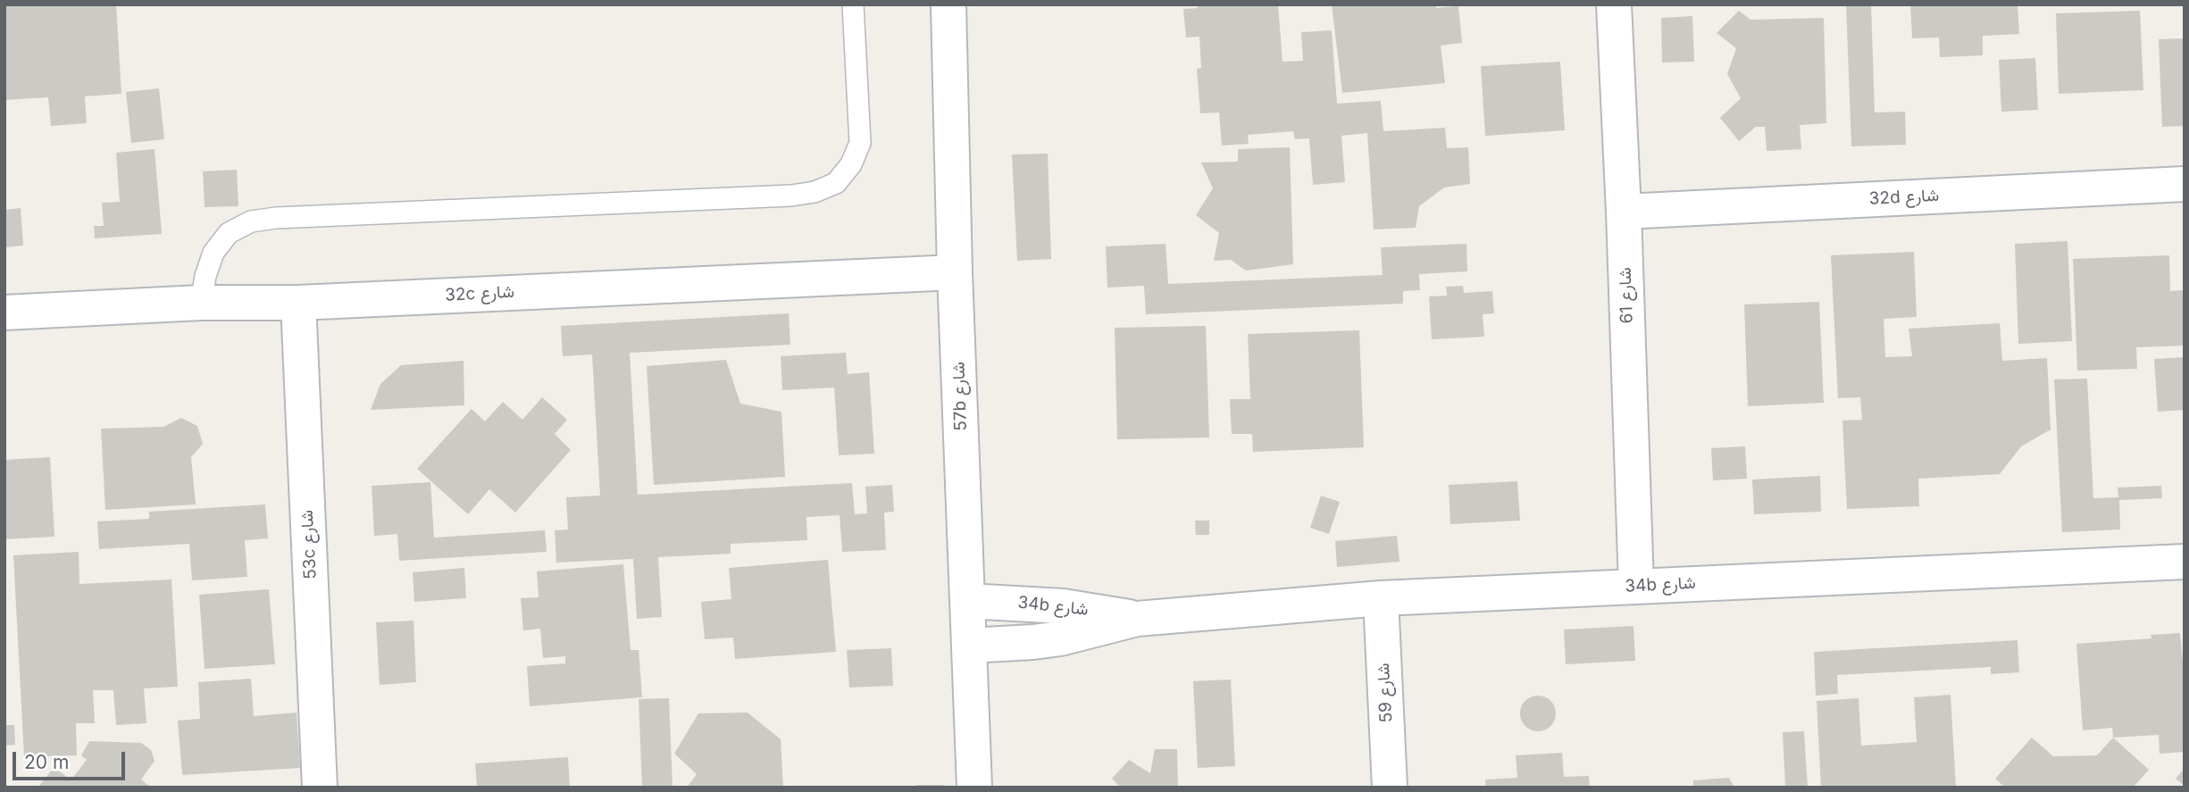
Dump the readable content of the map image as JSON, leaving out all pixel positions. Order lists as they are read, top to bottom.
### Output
{
  "streets": {
    "street": [
      "32d شارع",
      "32c شارع",
      "شارع 61",
      "57b شارع",
      "53c شارع",
      "34b شارع",
      "شارع 59"
    ]
  },
  "crossings": [
    ["32d شارع", "شارع 61"],
    ["32c شارع", "57b شارع"],
    ["32c شارع", "53c شارع"],
    ["شارع 61", "34b شارع"],
    ["57b شارع", "34b شارع"],
    ["34b شارع", "شارع 59"]
  ],
  "scale_bar": "20 m"
}
